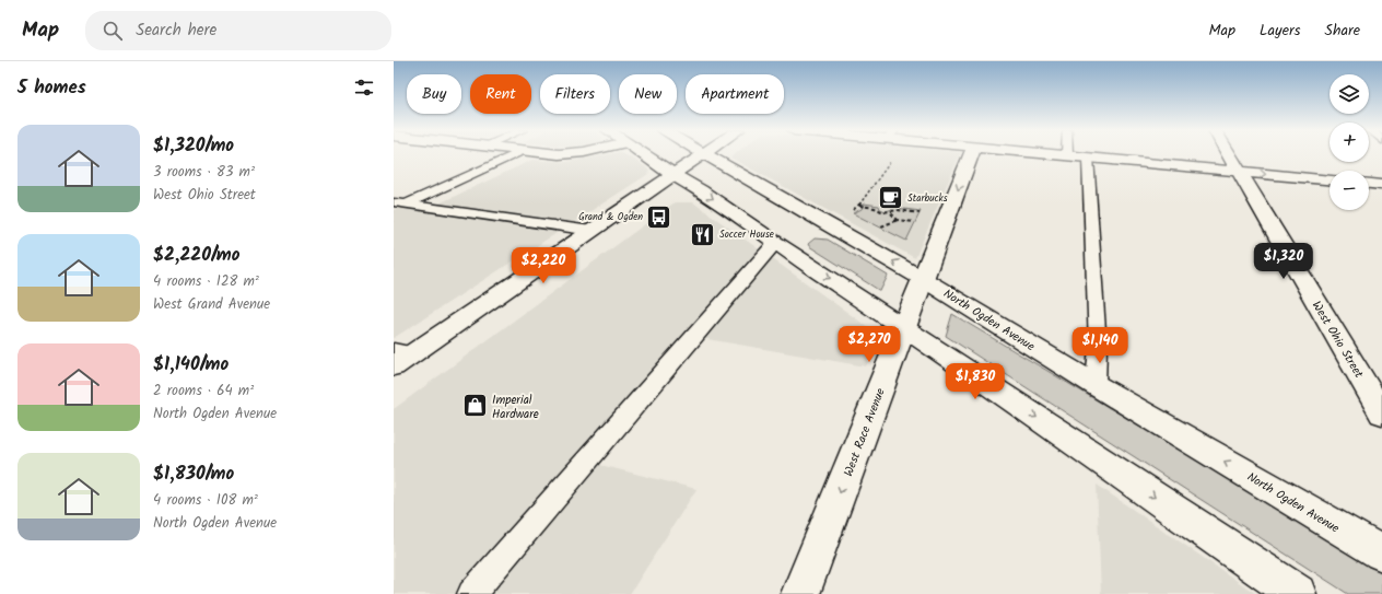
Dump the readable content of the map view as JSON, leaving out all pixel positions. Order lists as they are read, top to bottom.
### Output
{
  "streets": {
    "main road": ["North Ogden Avenue", "West Ohio Street", "West Race Avenue"]
  },
  "crossings": [
    ["North Ogden Avenue", "West Race Avenue"]
  ],
  "one_way": ["West Race Avenue"],
  "places": {
    "cafe": ["Starbucks"],
    "bus stop": ["Grand & Ogden"],
    "restaurant": ["Soccer House"],
    "shop": ["Imperial Hardware"]
  },
  "page": {
    "header": "Map",
    "search": "Search here",
    "nav": ["Map", "Layers", "Share"],
    "heading": "5 homes",
    "map_buttons": ["+", "−"],
    "chip": [
      "Buy",
      "Rent",
      "Filters",
      "New",
      "Apartment"
    ],
    "list": [
      {
        "name": "$1,320/mo",
        "note": "3 rooms · 83 m² · West Ohio Street"
      },
      {
        "name": "$2,220/mo",
        "note": "4 rooms · 128 m² · West Grand Avenue"
      },
      {
        "name": "$1,140/mo",
        "note": "2 rooms · 64 m² · North Ogden Avenue"
      },
      {
        "name": "$1,830/mo",
        "note": "4 rooms · 108 m² · North Ogden Avenue"
      }
    ],
    "price": [
      "$1,320",
      "$2,220",
      "$2,270",
      "$1,140",
      "$1,830"
    ]
  }
}
